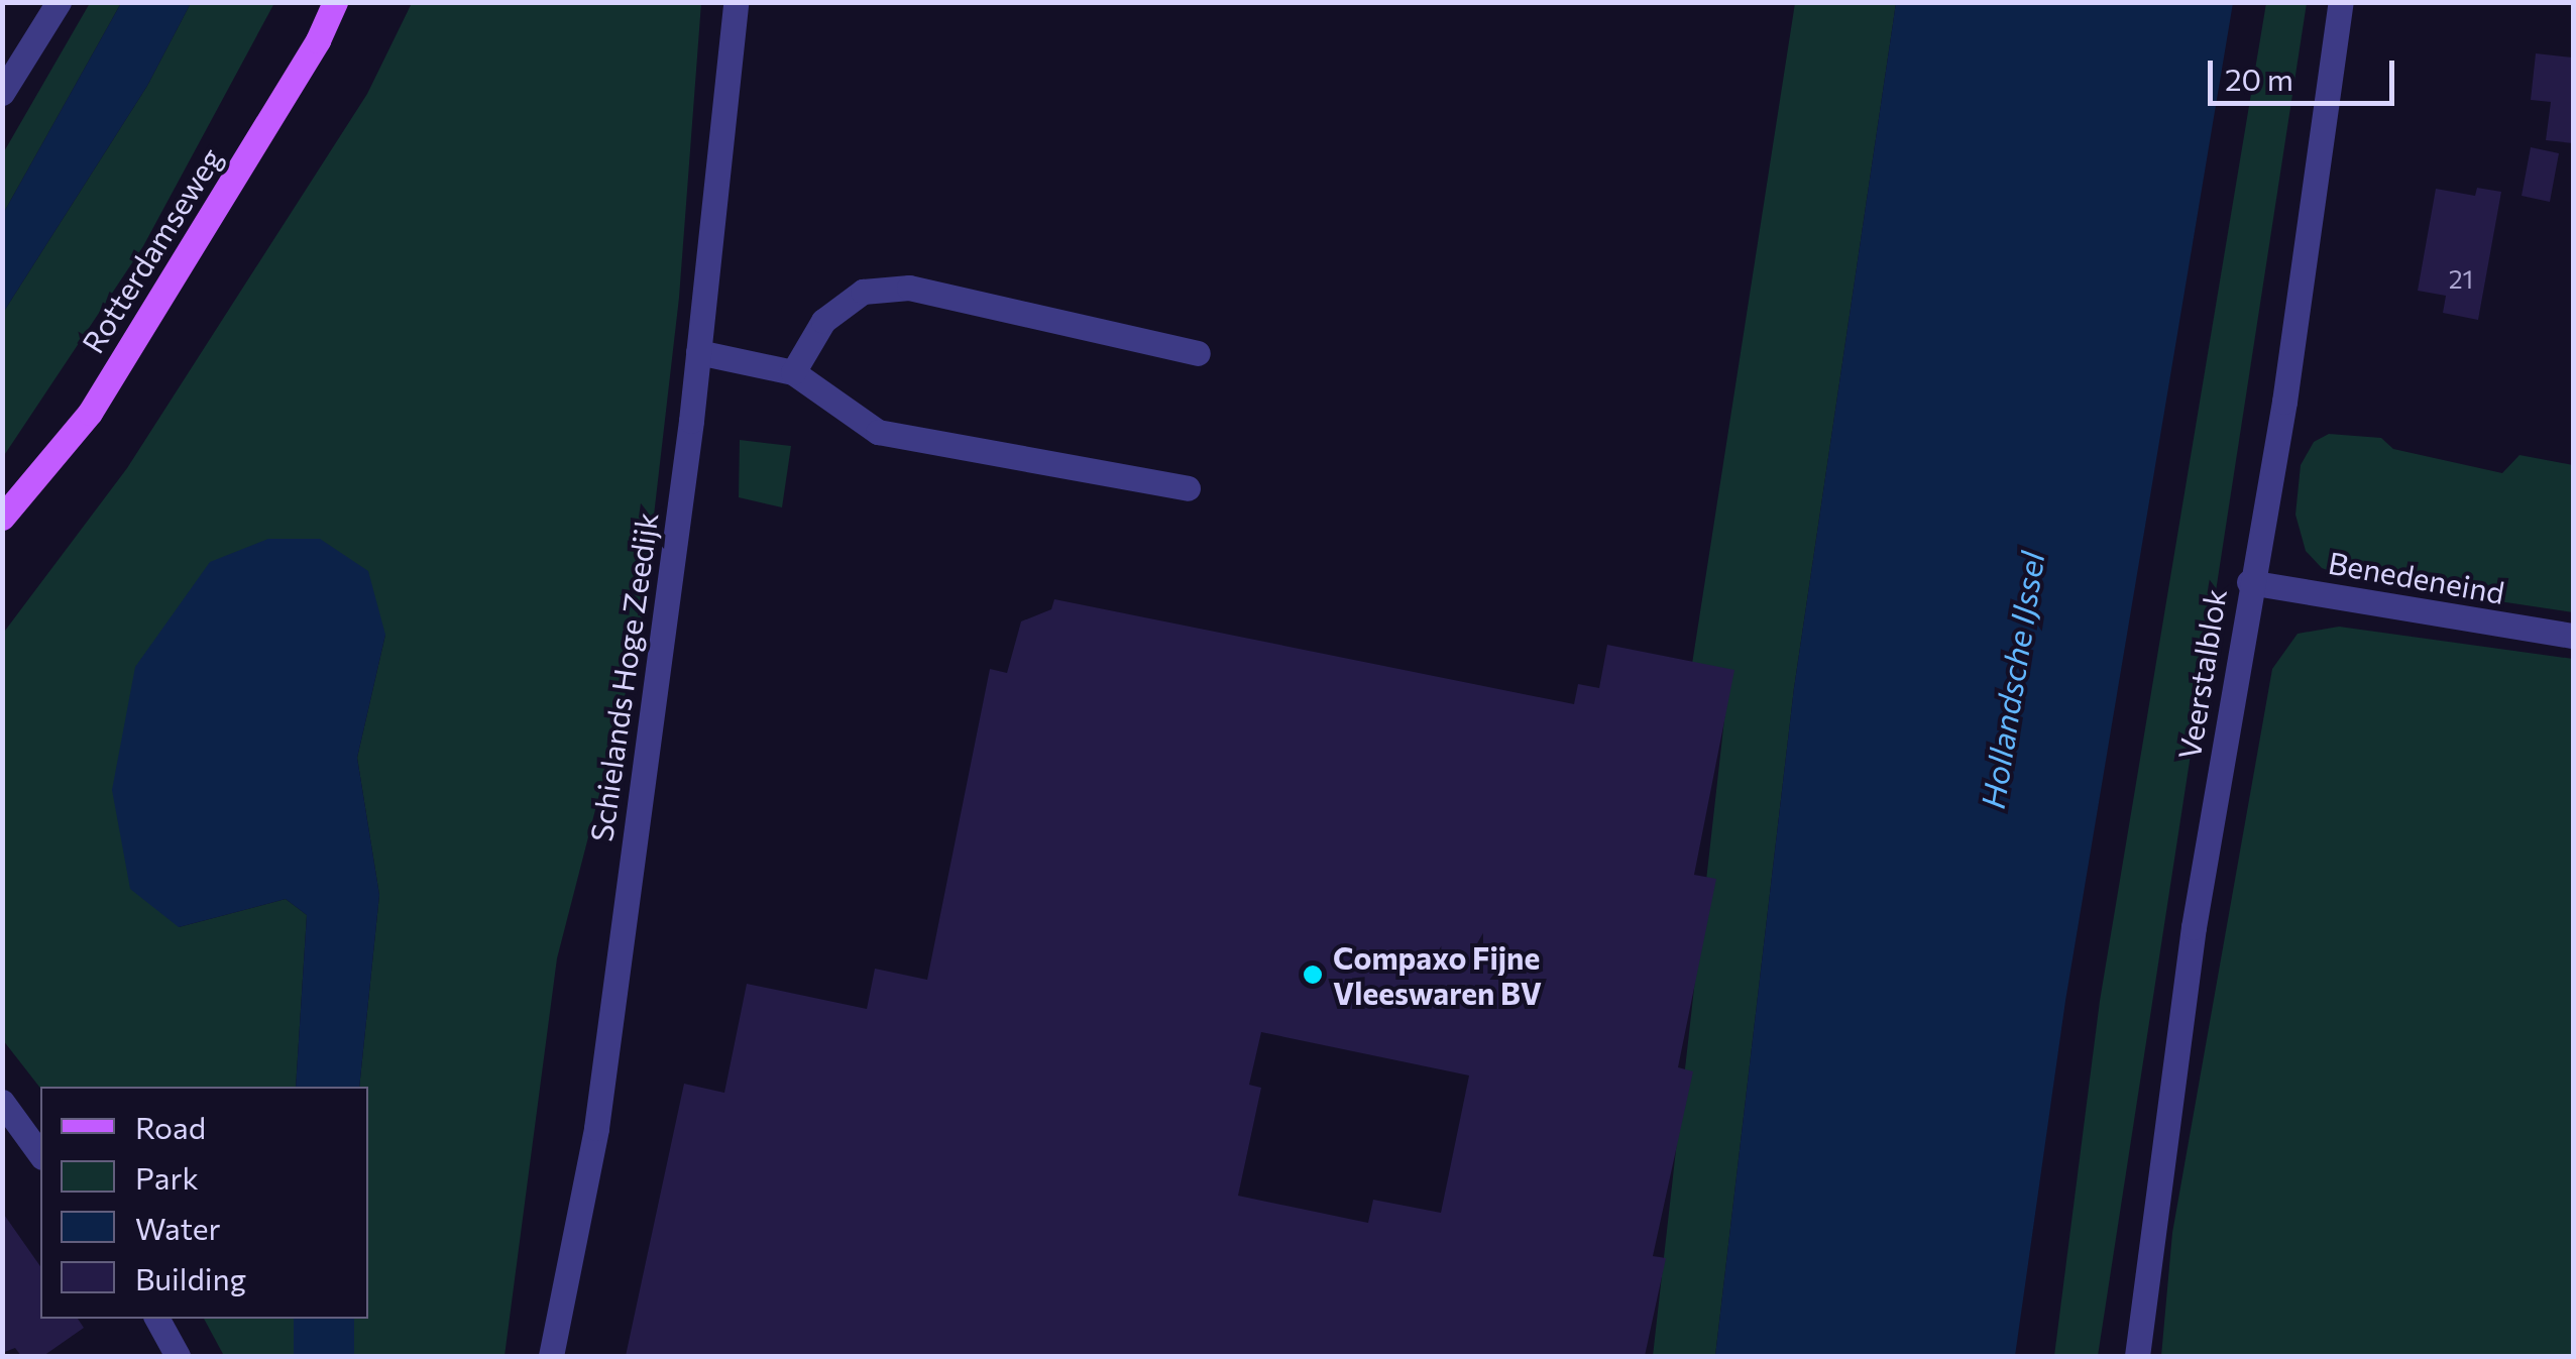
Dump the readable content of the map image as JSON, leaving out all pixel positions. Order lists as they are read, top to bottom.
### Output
{
  "streets": {
    "main road": ["Rotterdamseweg"],
    "street": ["Benedeneind", "Veerstalblok", "Schielands Hoge Zeedijk"]
  },
  "crossings": [
    ["Benedeneind", "Veerstalblok"]
  ],
  "water": ["Hollandsche IJssel"],
  "places": ["Compaxo Fijne Vleeswaren BV"],
  "house_numbers": ["21"],
  "legend": [
    "Road",
    "Park",
    "Water",
    "Building"
  ],
  "scale_bar": "20 m"
}
